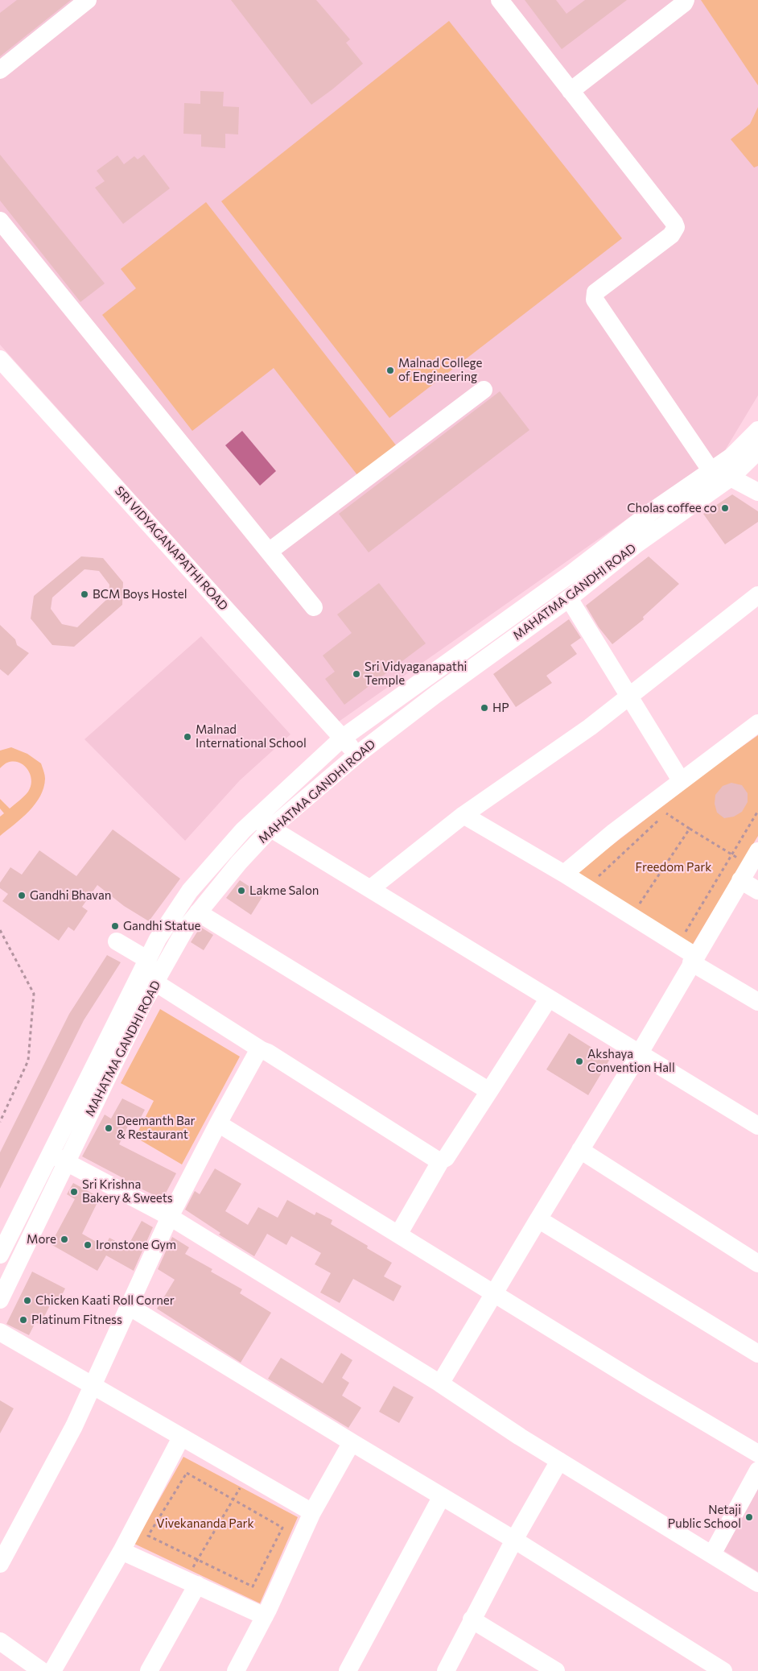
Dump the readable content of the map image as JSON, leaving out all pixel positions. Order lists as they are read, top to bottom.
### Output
{
  "streets": {
    "street": ["SRI VIDYAGANAPATHI ROAD", "MAHATMA GANDHI ROAD"]
  },
  "crossings": [
    ["SRI VIDYAGANAPATHI ROAD", "MAHATMA GANDHI ROAD"]
  ],
  "parks": ["Freedom Park", "Vivekananda Park"],
  "places": [
    "Malnad College of Engineering",
    "Cholas coffee co",
    "BCM Boys Hostel",
    "Sri Vidyaganapathi Temple",
    "HP",
    "Malnad International School",
    "Lakme Salon",
    "Gandhi Bhavan",
    "Gandhi Statue",
    "Akshaya Convention Hall",
    "Deemanth Bar & Restaurant",
    "Sri Krishna Bakery & Sweets",
    "More",
    "Ironstone Gym",
    "Chicken Kaati Roll Corner",
    "Platinum Fitness",
    "Netaji Public School"
  ]
}
